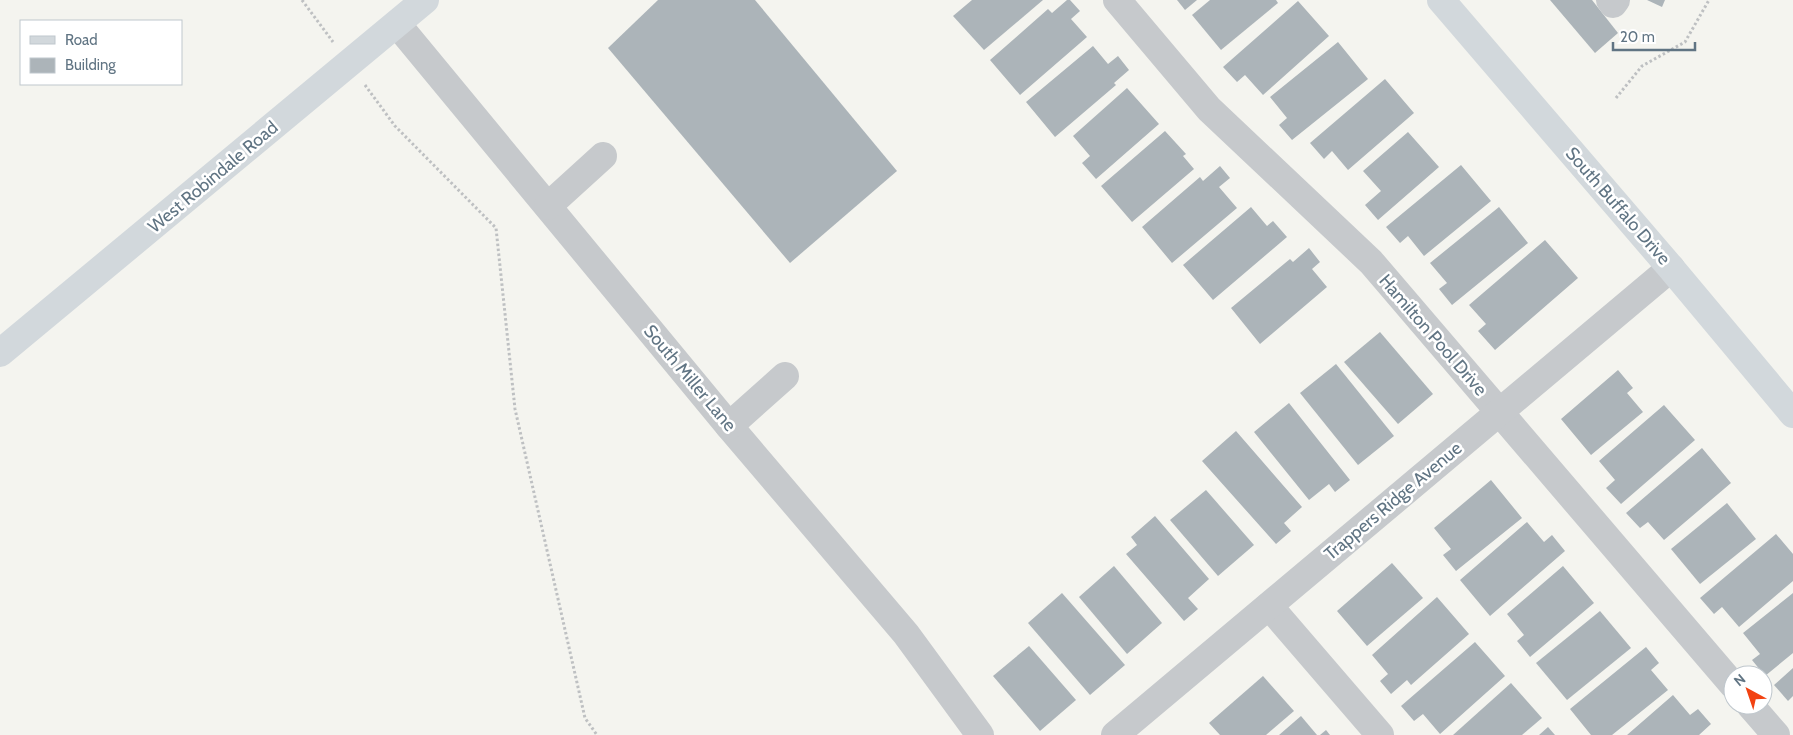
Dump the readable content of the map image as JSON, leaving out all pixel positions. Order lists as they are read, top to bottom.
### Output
{
  "streets": {
    "main road": ["West Robindale Road", "South Buffalo Drive"],
    "street": ["Hamilton Pool Drive", "South Miller Lane", "Trappers Ridge Avenue"]
  },
  "crossings": [
    ["West Robindale Road", "South Miller Lane"],
    ["South Buffalo Drive", "Trappers Ridge Avenue"],
    ["Hamilton Pool Drive", "Trappers Ridge Avenue"]
  ],
  "legend": ["Road", "Building"],
  "scale_bar": "20 m",
  "north": "top left"
}
